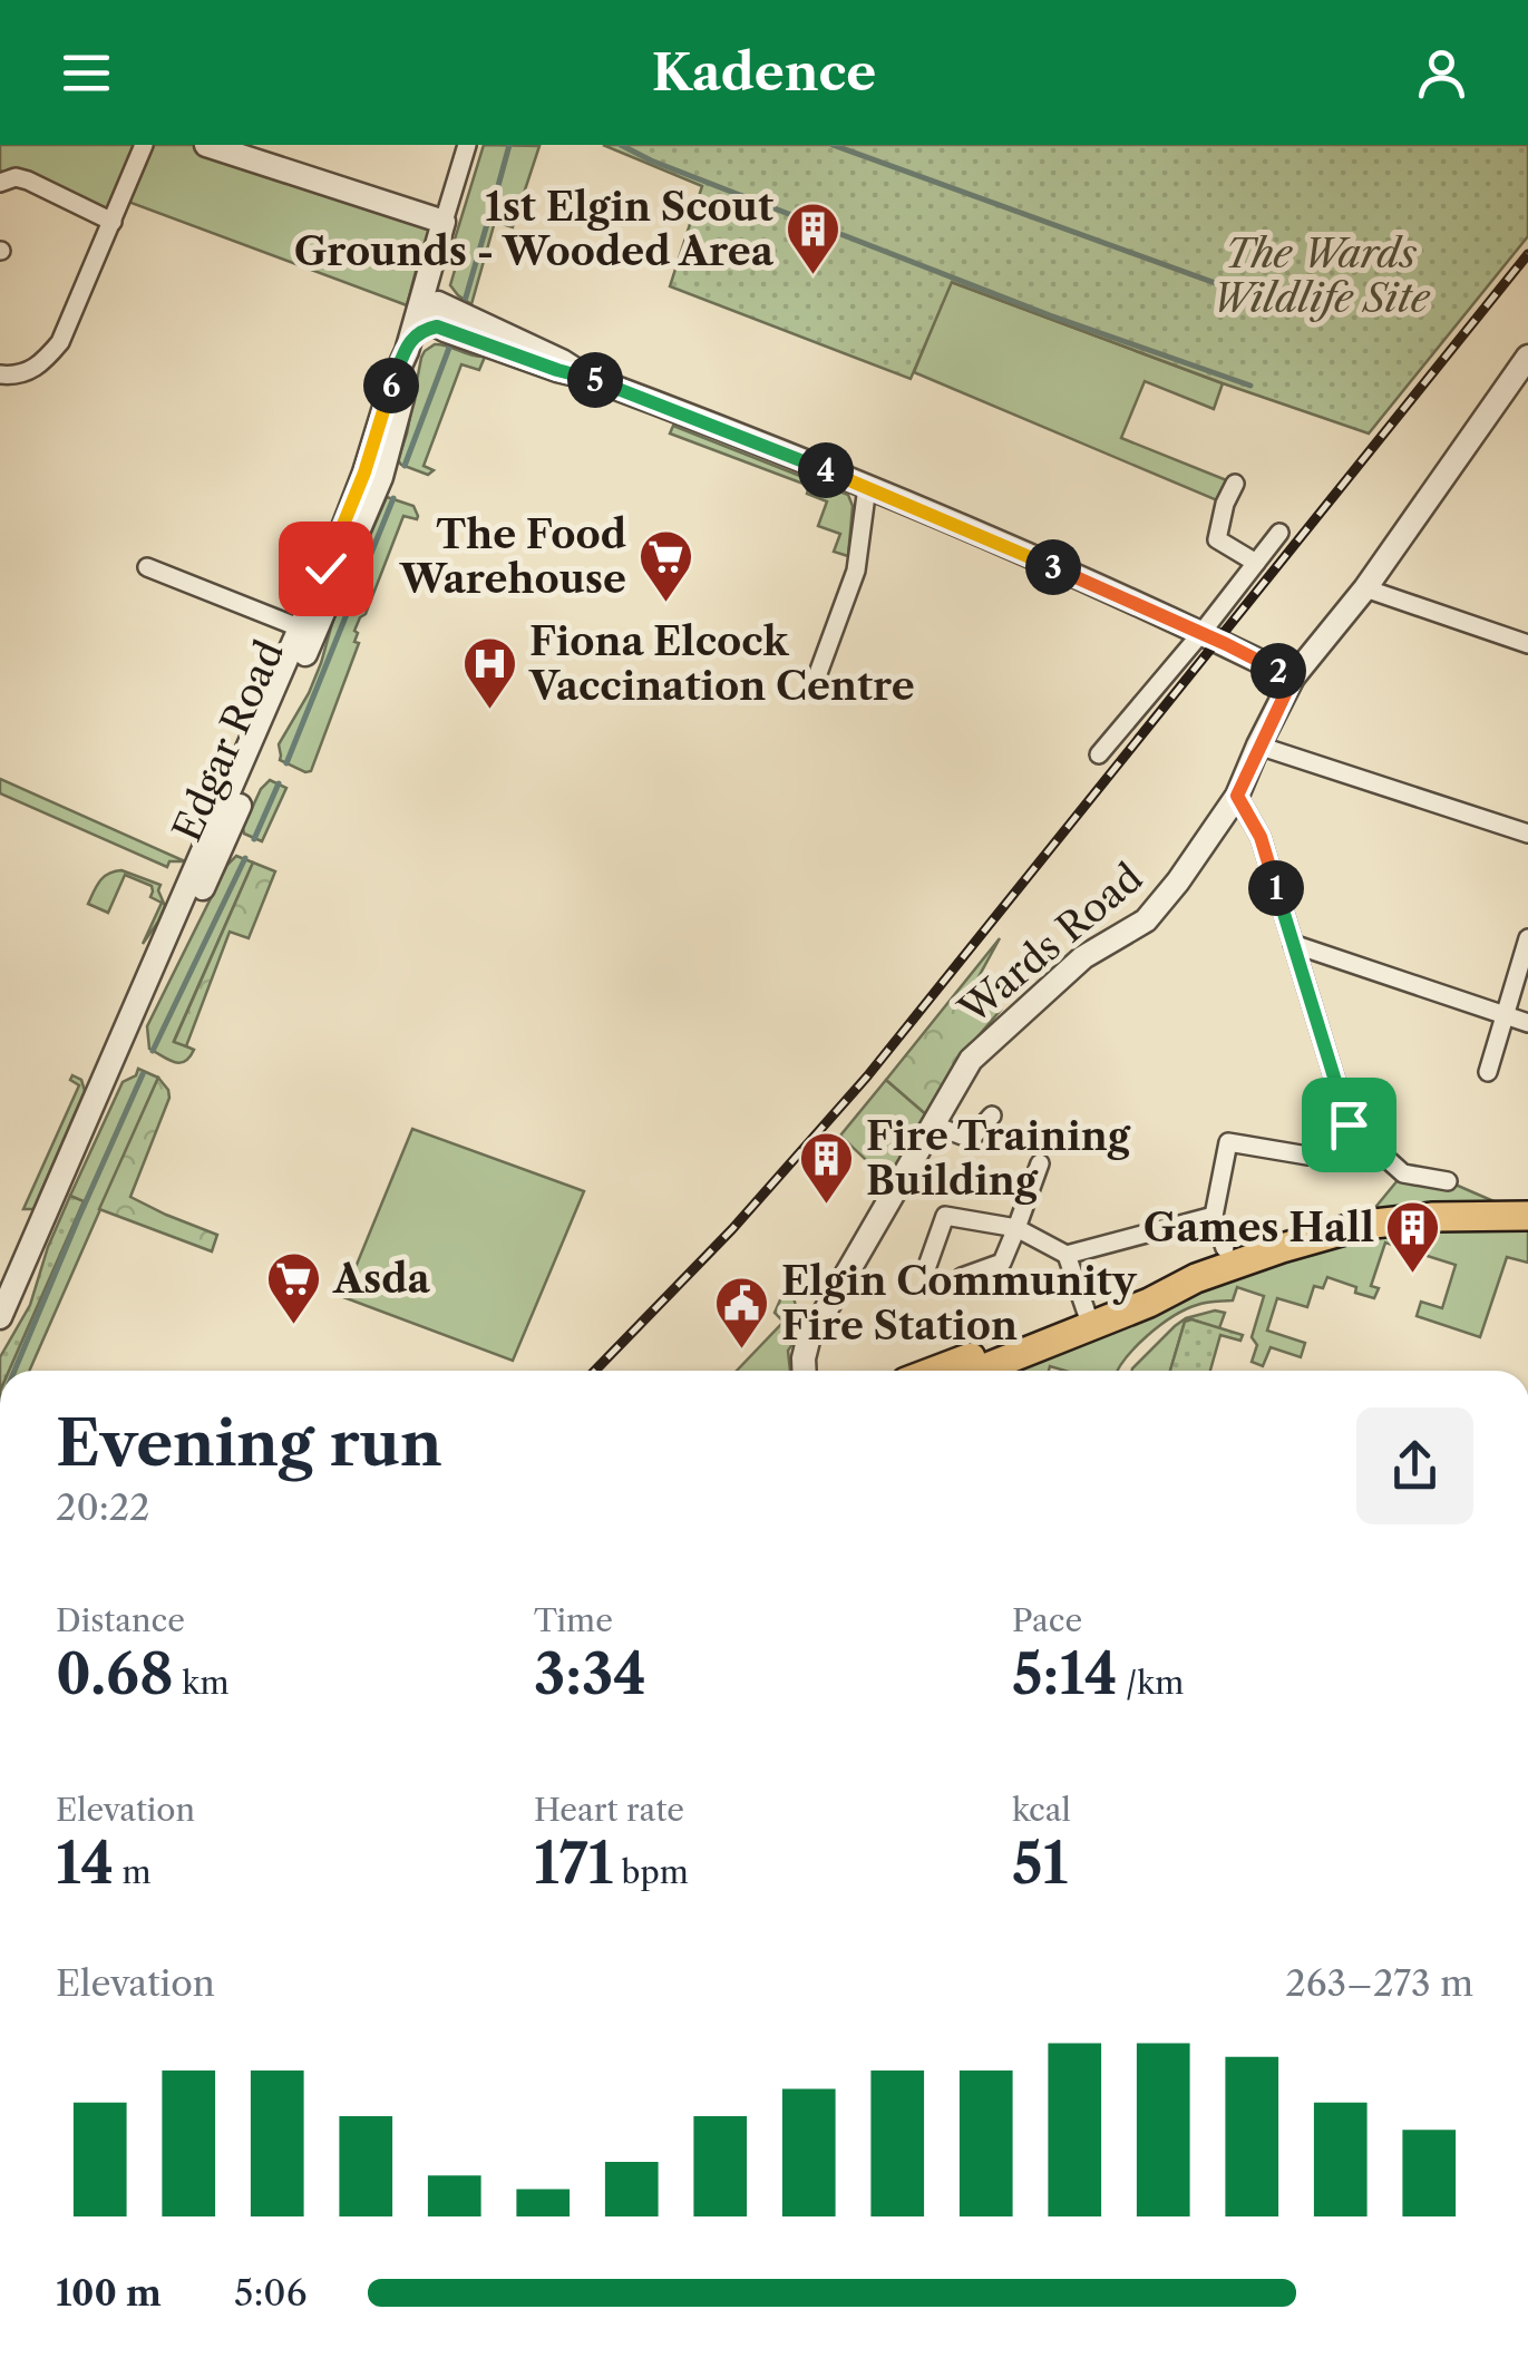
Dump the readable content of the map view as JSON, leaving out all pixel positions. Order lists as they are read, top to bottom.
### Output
{
  "streets": {
    "street": ["Edgar Road", "Wards Road"]
  },
  "parks": ["The Wards Wildlife Site"],
  "places": {
    "building": ["1st Elgin Scout Grounds - Wooded Area", "Fire Training Building", "Games Hall"],
    "supermarket": ["The Food Warehouse", "Asda"],
    "hospital": ["Fiona Elcock Vaccination Centre"],
    "public building": ["Elgin Community Fire Station"]
  },
  "page": {
    "header": "Kadence",
    "pins": [
      "5",
      "6",
      "4",
      "3",
      "2",
      "1"
    ],
    "heading": ["Evening run", "20:22"],
    "stats": [
      ["Distance", "0.68 km"],
      ["Time", "3:34"],
      ["Pace", "5:14 /km"],
      ["Elevation", "14 m"],
      ["Heart rate", "171 bpm"],
      ["kcal", "51"]
    ],
    "chart": ["Elevation", "263–273 m"],
    "list": [
      {
        "name": "100 m",
        "note": "5:06"
      }
    ]
  }
}
